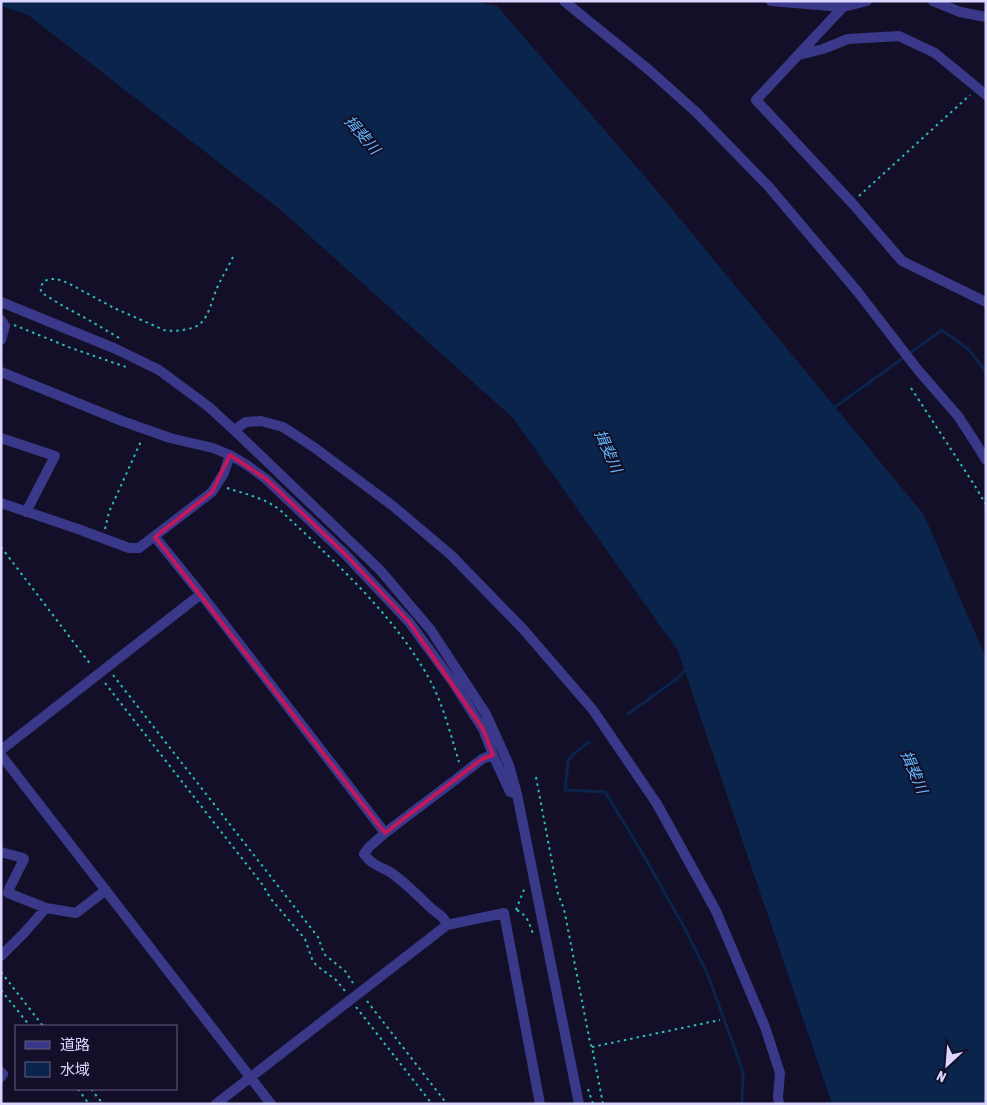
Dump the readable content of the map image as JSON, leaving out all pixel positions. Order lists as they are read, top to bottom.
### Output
{
  "water": ["揖斐川"],
  "legend": ["道路", "水域"],
  "north": "bottom left"
}
